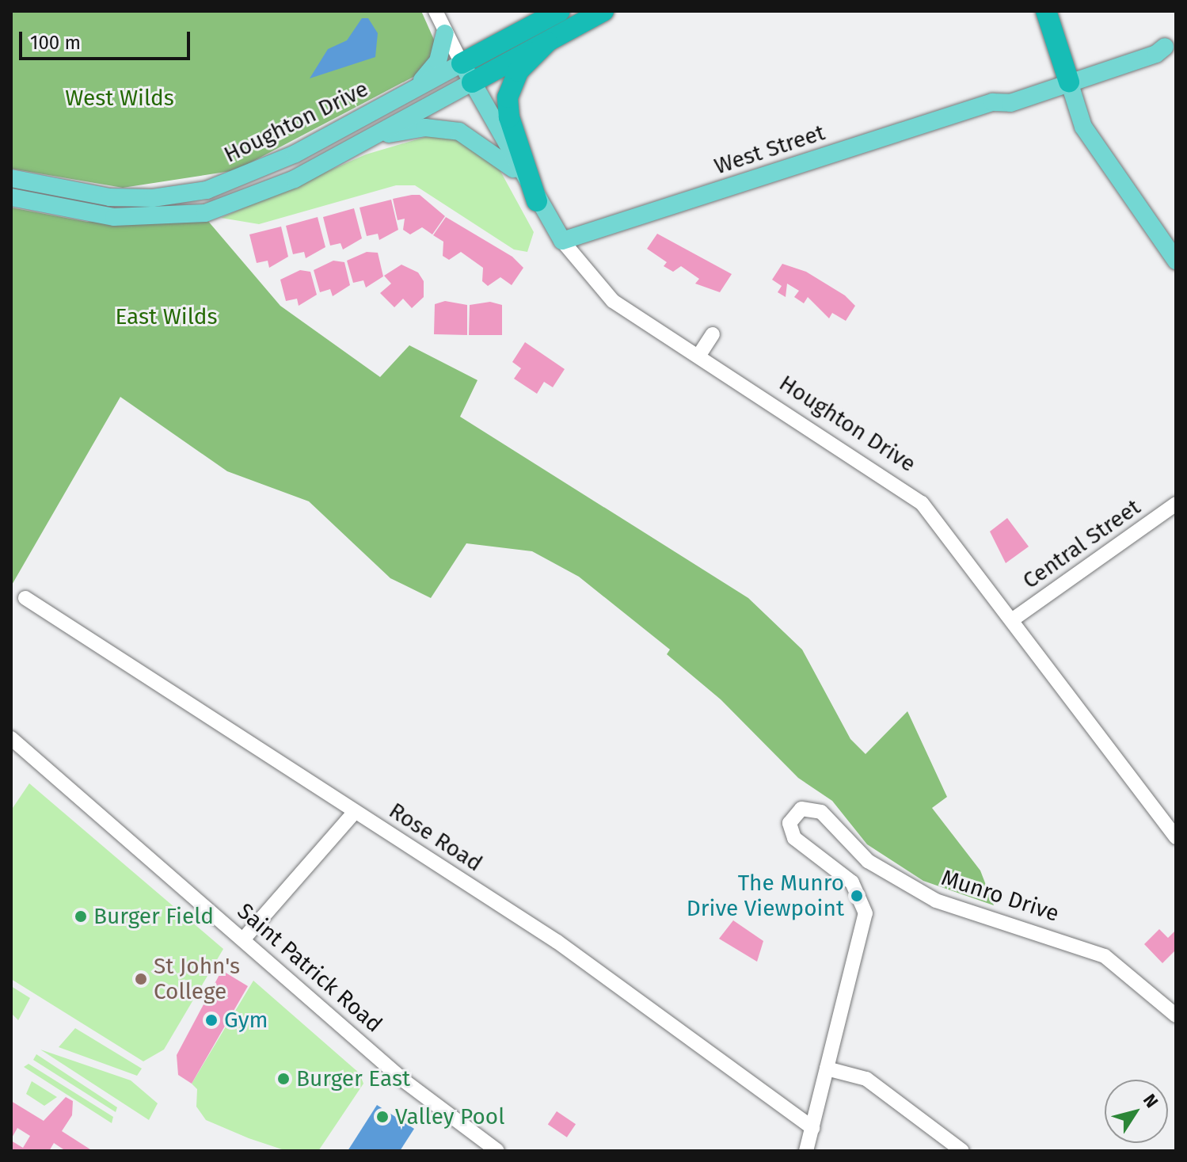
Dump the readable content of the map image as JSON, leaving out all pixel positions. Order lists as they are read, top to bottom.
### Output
{
  "streets": {
    "main road": ["Houghton Drive", "West Street"],
    "street": [
      "Central Street",
      "Rose Road",
      "Munro Drive",
      "Saint Patrick Road"
    ]
  },
  "crossings": [
    ["Houghton Drive", "West Street"],
    ["Houghton Drive", "Central Street"],
    ["Rose Road", "Munro Drive"]
  ],
  "parks": ["West Wilds", "East Wilds"],
  "places": [
    "The Munro Drive Viewpoint",
    "Burger Field",
    "St John's College",
    "Gym",
    "Burger East",
    "Valley Pool"
  ],
  "scale_bar": "100 m",
  "north": "top right"
}
